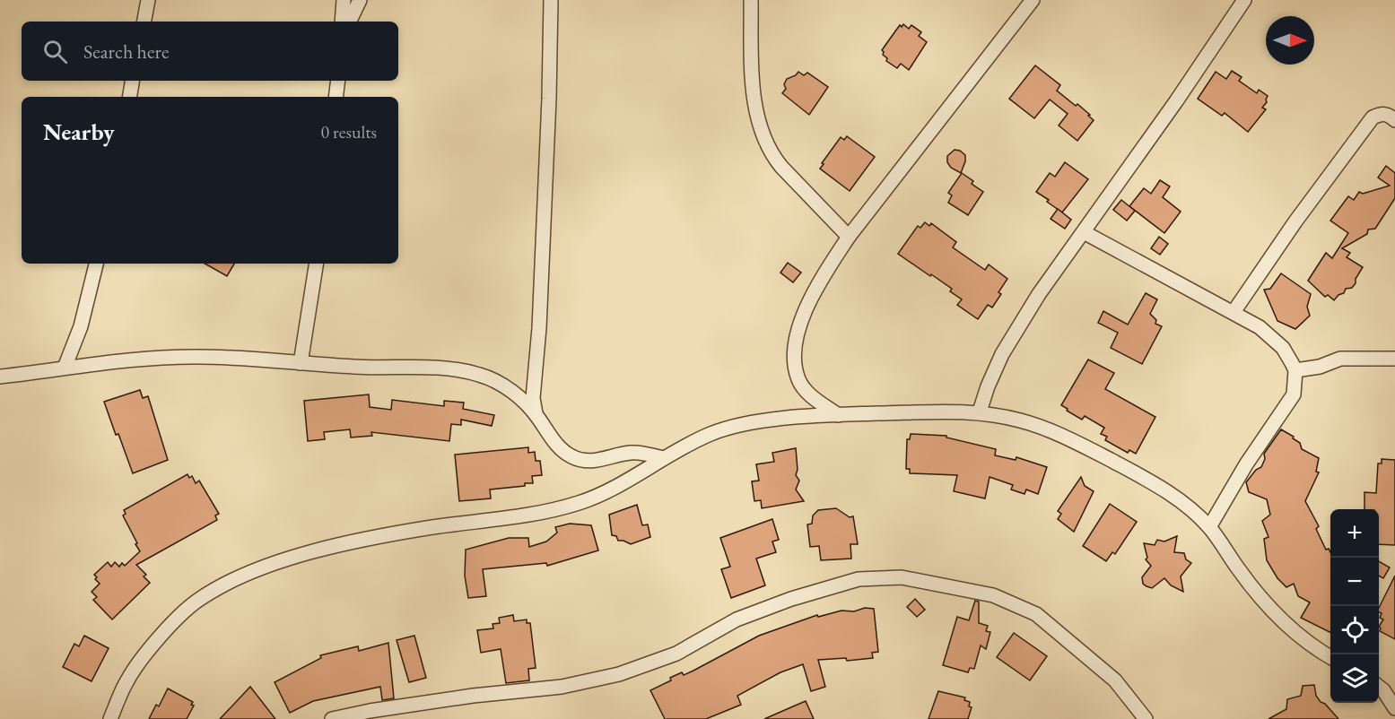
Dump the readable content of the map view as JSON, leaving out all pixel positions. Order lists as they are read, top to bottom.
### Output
{
  "north": "right",
  "page": {
    "search": "Search here",
    "heading": ["Nearby", "0 results"],
    "map_buttons": ["+", "−"]
  }
}
